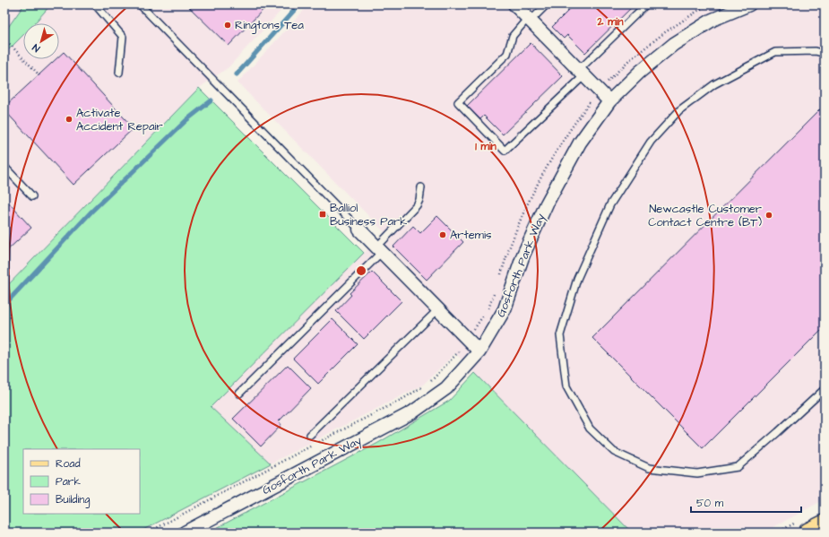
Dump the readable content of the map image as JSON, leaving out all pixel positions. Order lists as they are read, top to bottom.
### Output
{
  "streets": {
    "street": ["Gosforth Park Way"]
  },
  "places": {
    "other": [
      "Ringtons Tea",
      "Activate Accident Repair",
      "Newcastle Customer Contact Centre (BT)",
      "Artemis"
    ],
    "transit": ["Balliol Business Park"]
  },
  "legend": ["Road", "Park", "Building"],
  "scale_bar": "50 m",
  "north": "bottom left",
  "rings": ["2 min", "1 min"]
}
